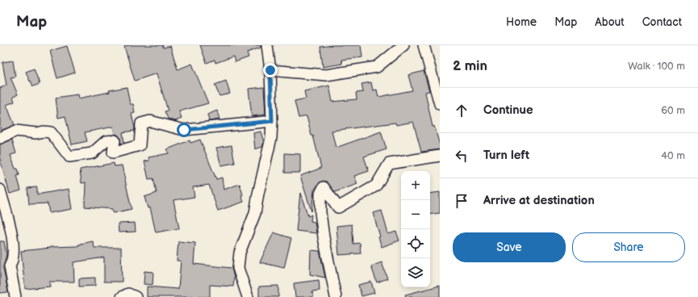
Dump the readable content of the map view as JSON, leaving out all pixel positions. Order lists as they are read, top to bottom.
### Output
{
  "page": {
    "header": "Map",
    "nav": [
      "Home",
      "Map",
      "About",
      "Contact"
    ],
    "heading": ["2 min", "Walk · 100 m"],
    "list": [
      ["Continue", "60 m"],
      ["Turn left", "40 m"],
      "Arrive at destination"
    ],
    "map_buttons": ["+", "−"],
    "buttons": ["Save", "Share"]
  }
}
